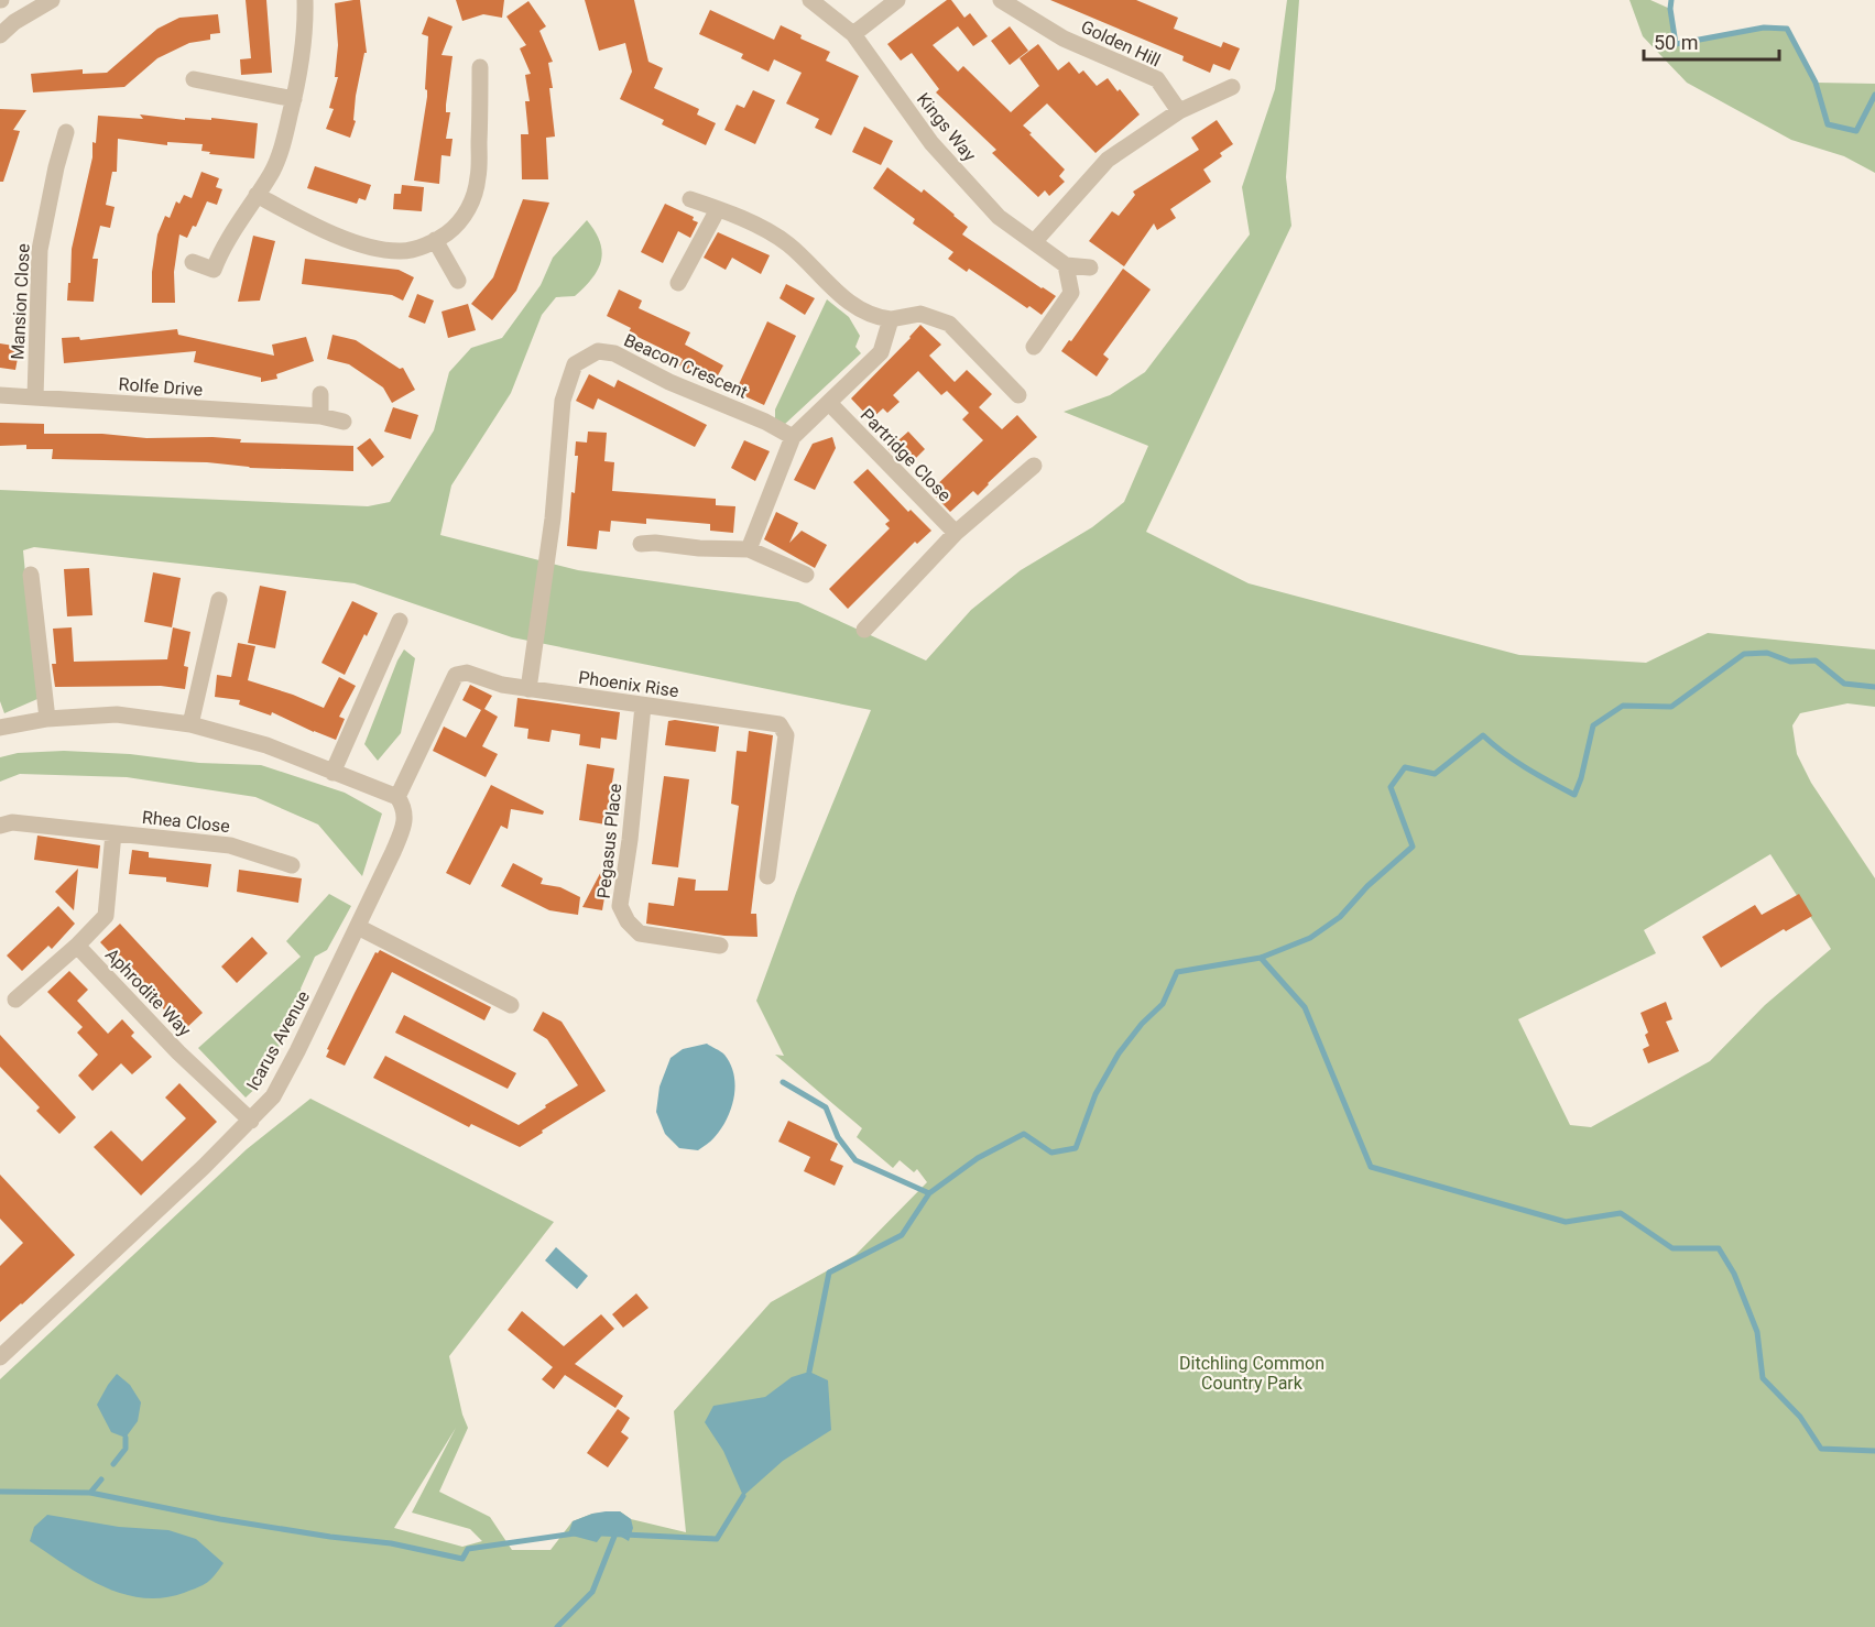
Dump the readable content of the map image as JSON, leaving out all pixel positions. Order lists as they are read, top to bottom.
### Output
{
  "streets": {
    "street": [
      "Golden Hill",
      "Kings Way",
      "Mansion Close",
      "Beacon Crescent",
      "Rolfe Drive",
      "Partridge Close",
      "Phoenix Rise",
      "Rhea Close",
      "Pegasus Place",
      "Aphrodite Way",
      "Icarus Avenue"
    ]
  },
  "crossings": [
    ["Mansion Close", "Rolfe Drive"],
    ["Beacon Crescent", "Phoenix Rise"],
    ["Phoenix Rise", "Pegasus Place"],
    ["Phoenix Rise", "Icarus Avenue"],
    ["Aphrodite Way", "Icarus Avenue"]
  ],
  "parks": ["Ditchling Common Country Park"],
  "scale_bar": "50 m"
}
